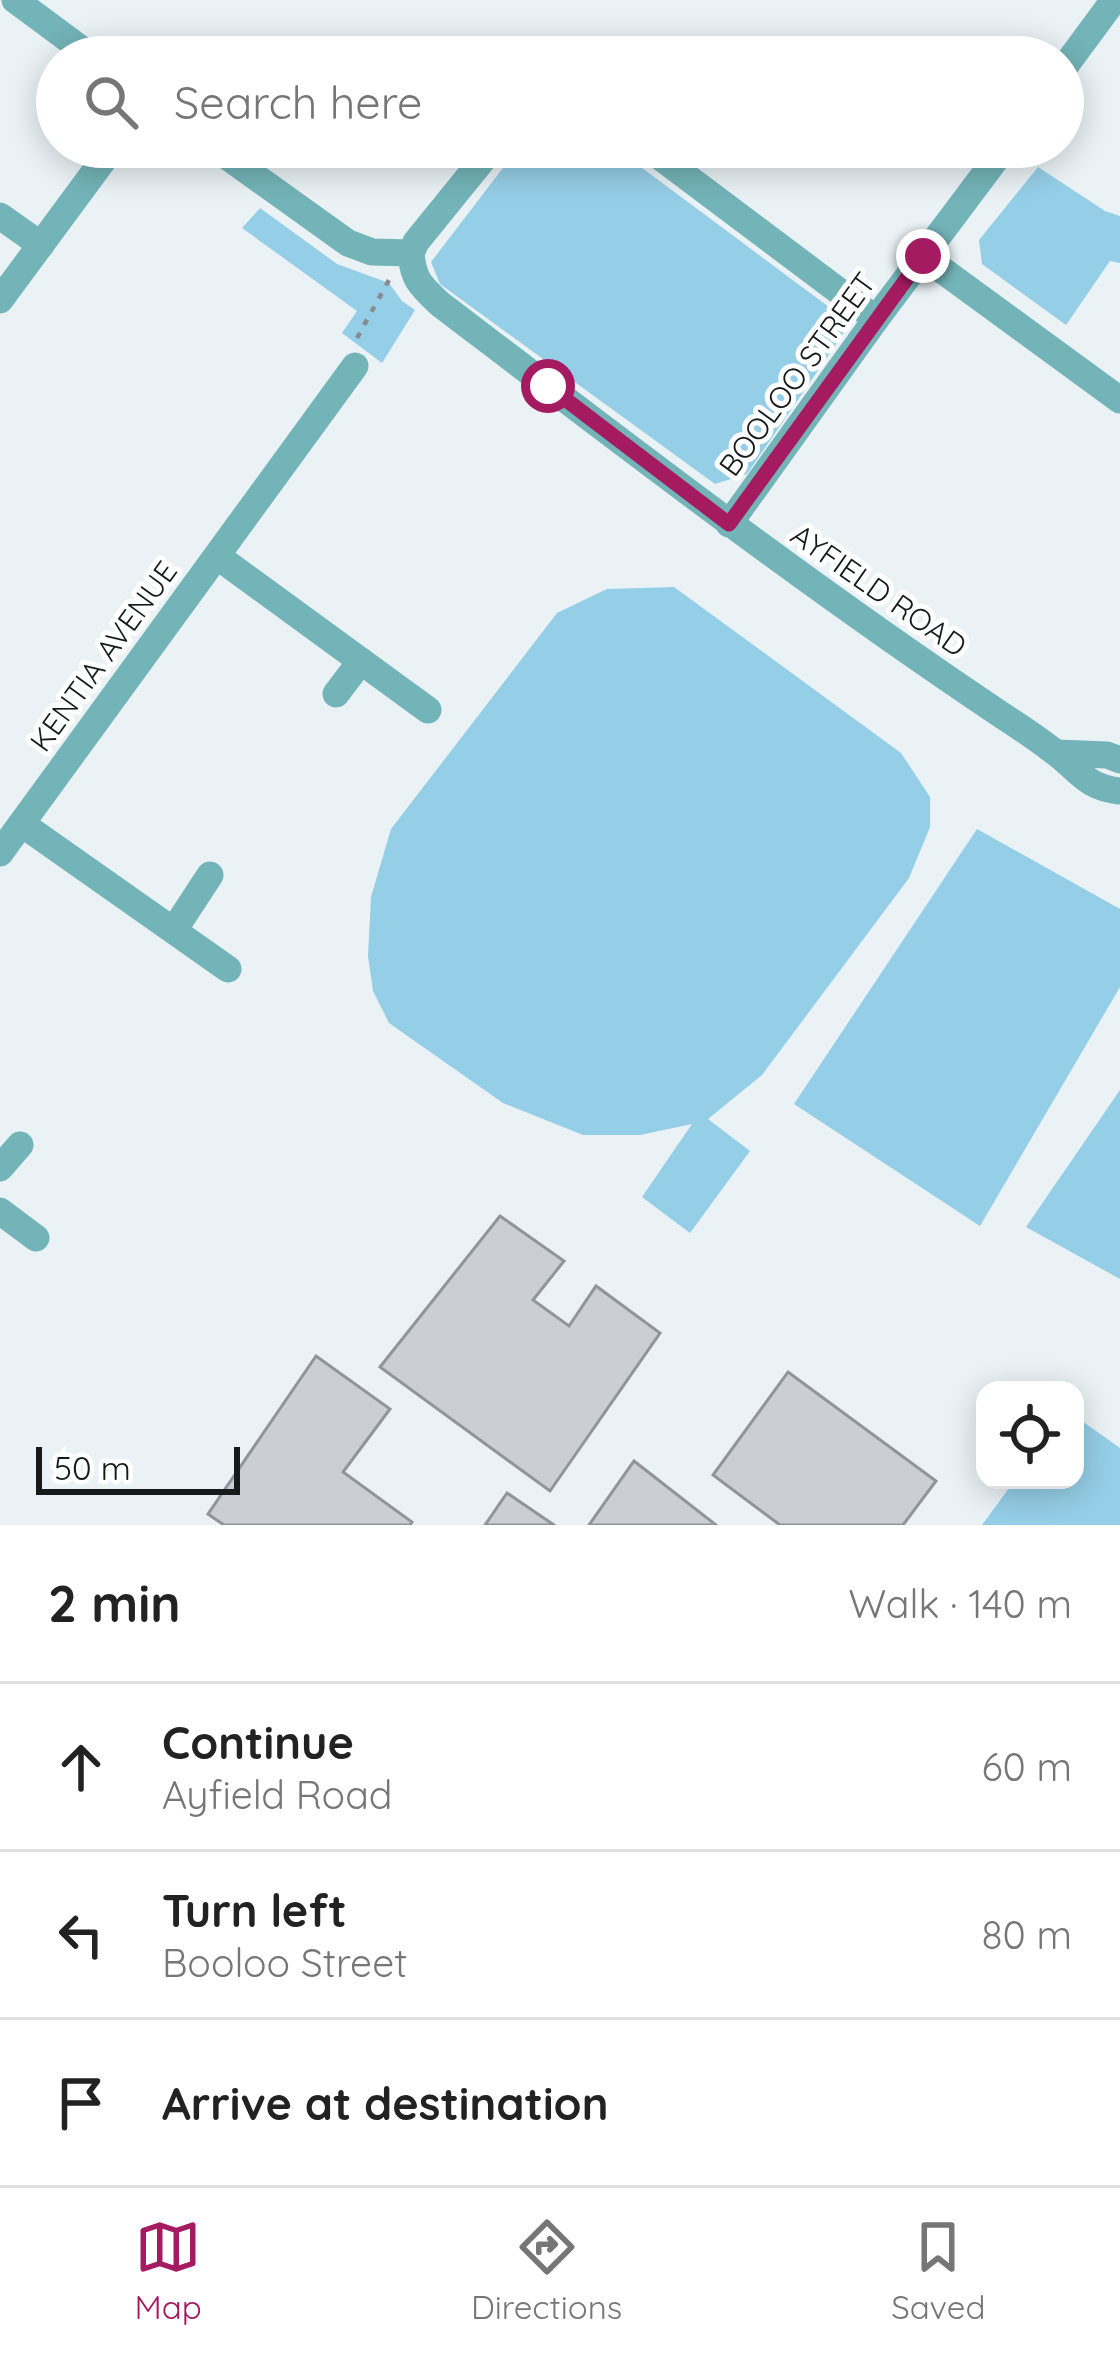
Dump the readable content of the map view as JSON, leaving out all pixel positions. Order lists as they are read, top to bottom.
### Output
{
  "streets": {
    "street": ["BOOLOO STREET", "AYFIELD ROAD", "KENTIA AVENUE"]
  },
  "crossings": [
    ["BOOLOO STREET", "AYFIELD ROAD"]
  ],
  "scale_bar": "50 m",
  "page": {
    "search": "Search here",
    "scale": "50 m",
    "heading": ["2 min", "Walk · 140 m"],
    "list": [
      ["Continue", "Ayfield Road", "60 m"],
      ["Turn left", "Booloo Street", "80 m"],
      "Arrive at destination"
    ],
    "nav": ["Map", "Directions", "Saved"]
  }
}
